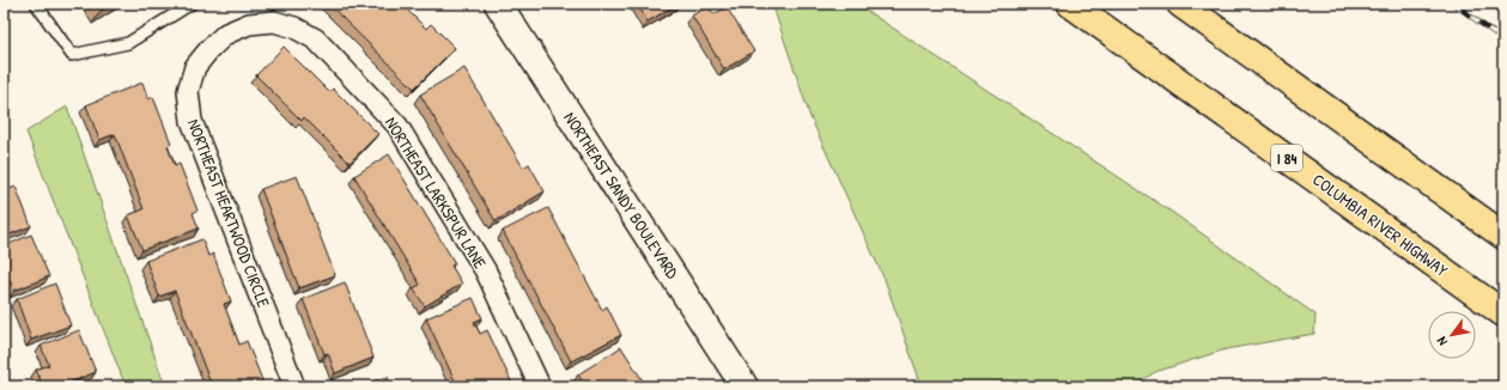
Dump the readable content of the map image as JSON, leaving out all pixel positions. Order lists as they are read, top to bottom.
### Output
{
  "streets": {
    "highway": ["I 84", "COLUMBIA RIVER HIGHWAY"],
    "main road": ["NORTHEAST SANDY BOULEVARD"],
    "street": ["NORTHEAST LARKSPUR LANE", "NORTHEAST HEARTWOOD CIRCLE"]
  },
  "crossings": [
    ["NORTHEAST LARKSPUR LANE", "NORTHEAST HEARTWOOD CIRCLE"]
  ],
  "north": "bottom left"
}
